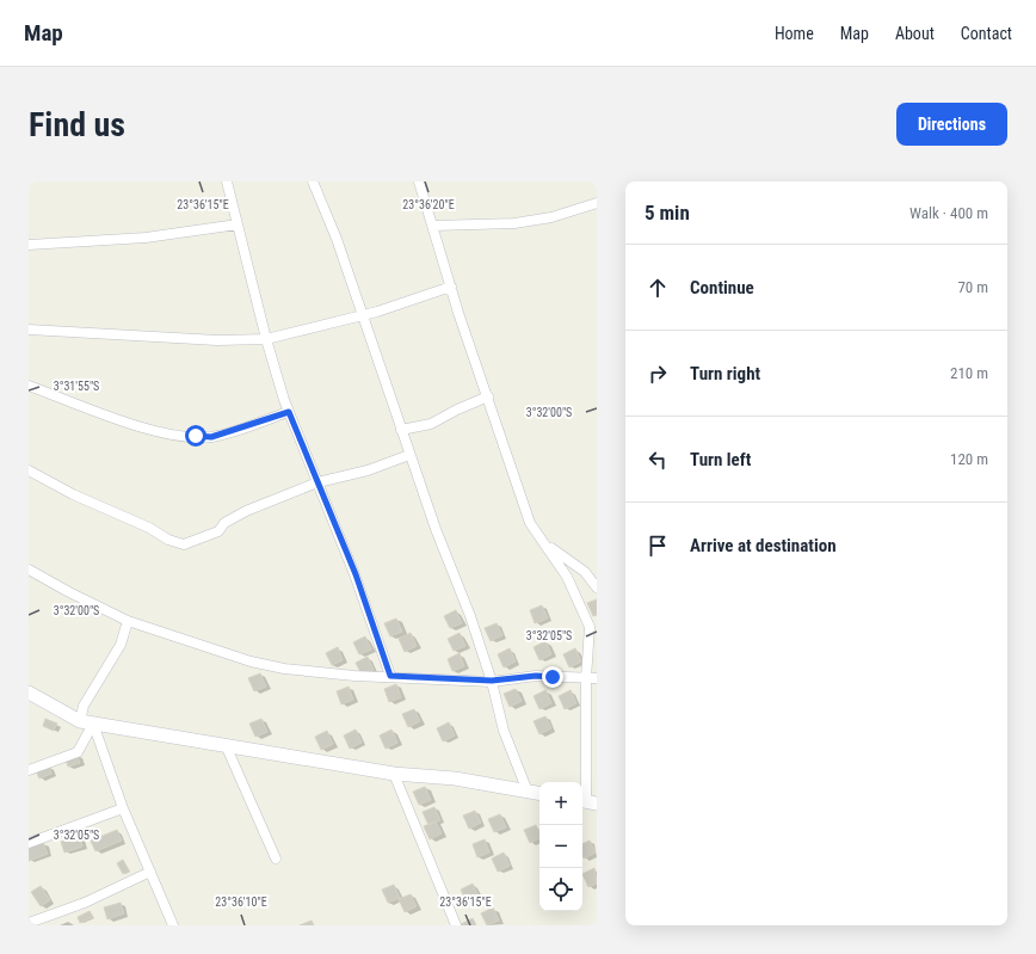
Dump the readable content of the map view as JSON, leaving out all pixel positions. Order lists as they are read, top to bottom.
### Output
{
  "page": {
    "header": "Map",
    "nav": [
      "Home",
      "Map",
      "About",
      "Contact"
    ],
    "buttons": "Directions",
    "title": "Find us",
    "heading": ["5 min", "Walk · 400 m"],
    "list": [
      ["Continue", "70 m"],
      ["Turn right", "210 m"],
      ["Turn left", "120 m"],
      "Arrive at destination"
    ],
    "map_buttons": ["+", "−"]
  },
  "coordinates": [
    "23°36'15\"E",
    "23°36'20\"E",
    "3°31'55\"S",
    "3°32'00\"S",
    "3°32'05\"S",
    "23°36'10\"E"
  ]
}
